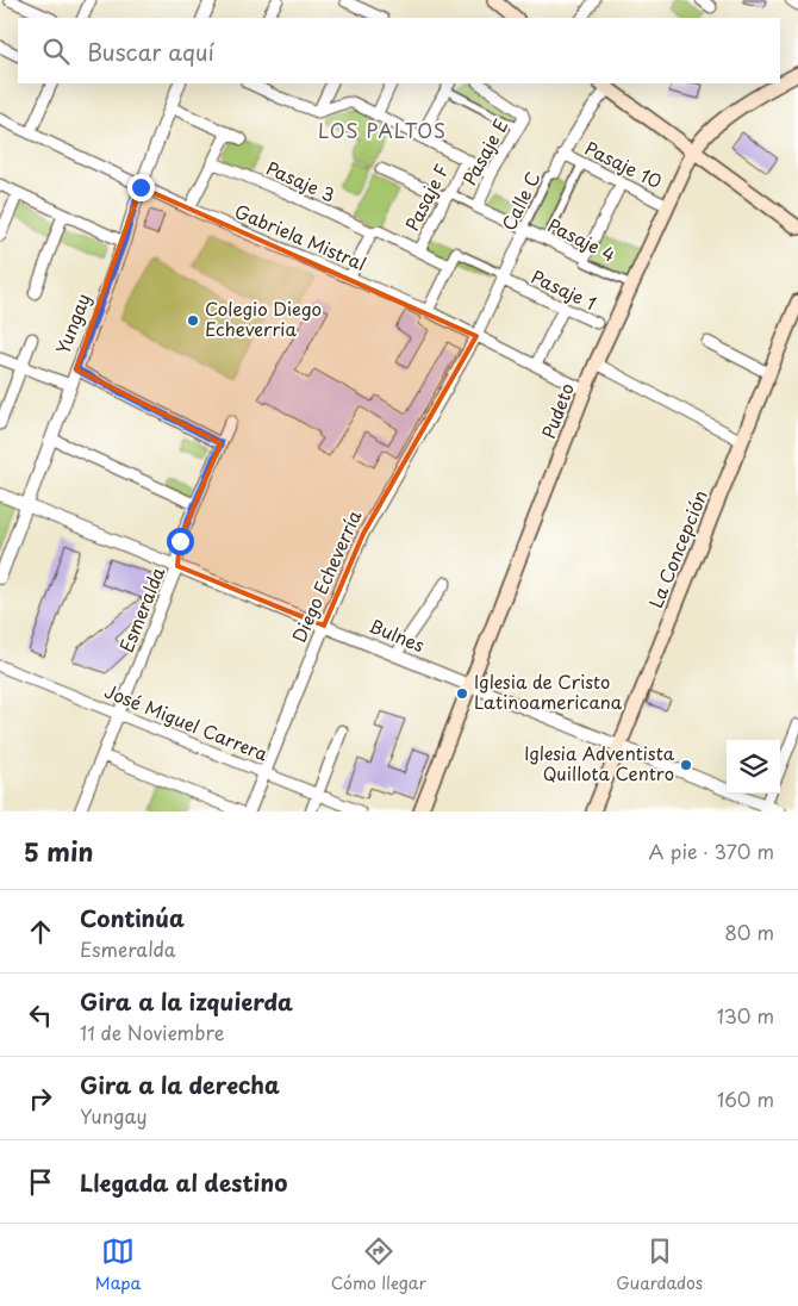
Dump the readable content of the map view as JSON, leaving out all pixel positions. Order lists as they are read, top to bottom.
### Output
{
  "streets": {
    "main road": ["Pudeto", "La Concepción"],
    "street": [
      "Pasaje E",
      "Pasaje 10",
      "Pasaje 3",
      "Pasaje F",
      "Calle C",
      "Gabriela Mistral",
      "Pasaje 4",
      "Pasaje 1",
      "Yungay",
      "Diego Echeverría",
      "Esmeralda",
      "Bulnes",
      "José Miguel Carrera"
    ]
  },
  "crossings": [
    ["Pasaje E", "Pasaje 4"],
    ["Pasaje 10", "Calle C"],
    ["Pasaje 10", "Pudeto"],
    ["Pasaje 3", "Pasaje F"],
    ["Pasaje F", "Pasaje 4"],
    ["Calle C", "Gabriela Mistral"],
    ["Calle C", "Pasaje 4"],
    ["Calle C", "Pasaje 1"],
    ["Calle C", "Diego Echeverría"],
    ["Gabriela Mistral", "Yungay"],
    ["Gabriela Mistral", "Pudeto"],
    ["Gabriela Mistral", "Diego Echeverría"],
    ["Pasaje 4", "Pudeto"],
    ["Pasaje 1", "Pudeto"],
    ["Yungay", "Bulnes"],
    ["Pudeto", "Bulnes"],
    ["La Concepción", "Bulnes"],
    ["Diego Echeverría", "Bulnes"],
    ["Diego Echeverría", "José Miguel Carrera"],
    ["Esmeralda", "Bulnes"],
    ["Esmeralda", "José Miguel Carrera"]
  ],
  "districts": ["LOS PALTOS"],
  "places": ["Colegio Diego Echeverria", "Iglesia de Cristo Latinoamericana", "Iglesia Adventista Quillota Centro"],
  "page": {
    "search": "Buscar aquí",
    "heading": ["5 min", "A pie · 370 m"],
    "list": [
      ["Continúa", "Esmeralda", "80 m"],
      ["Gira a la izquierda", "11 de Noviembre", "130 m"],
      ["Gira a la derecha", "Yungay", "160 m"],
      "Llegada al destino"
    ],
    "nav": ["Mapa", "Cómo llegar", "Guardados"]
  }
}
